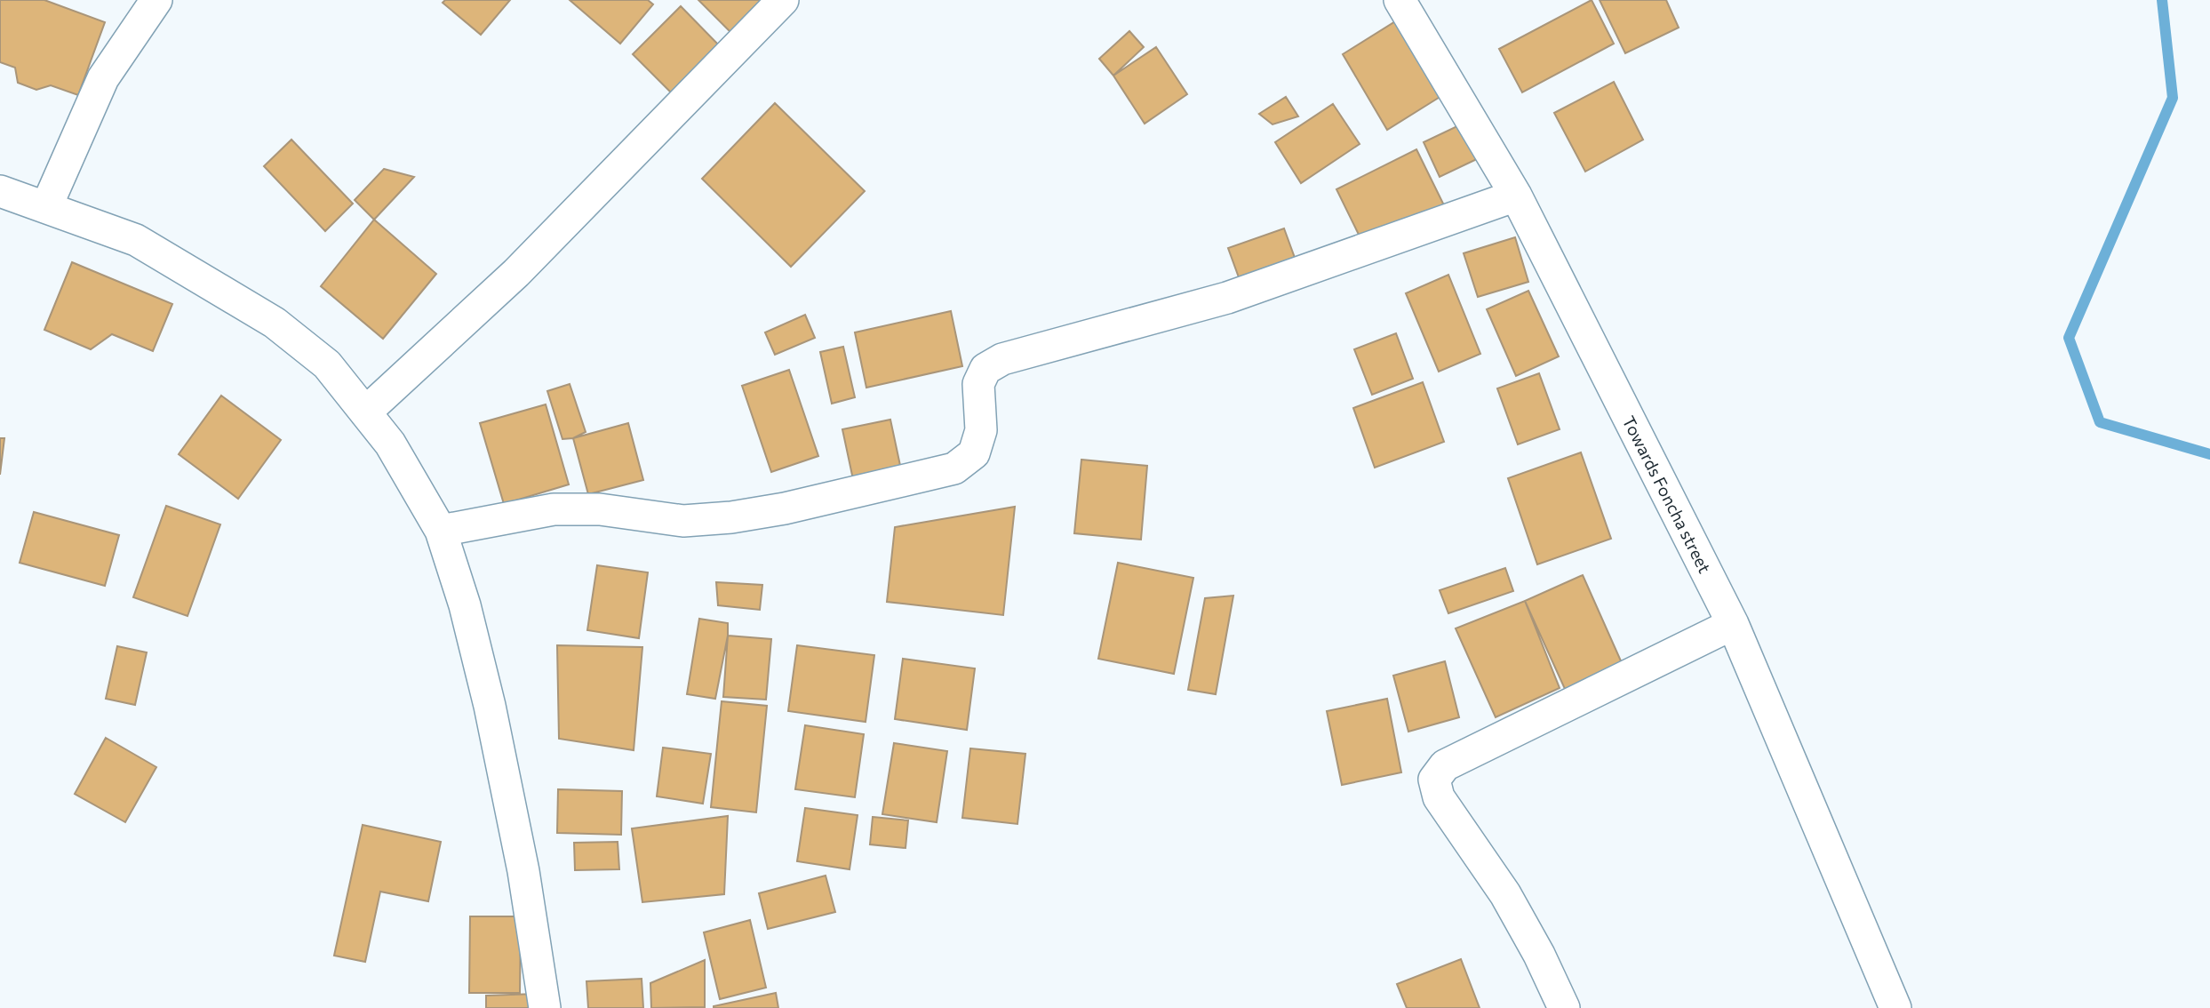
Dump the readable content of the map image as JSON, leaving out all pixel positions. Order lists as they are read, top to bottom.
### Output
{
  "streets": {
    "street": ["Towards Foncha street"]
  }
}
